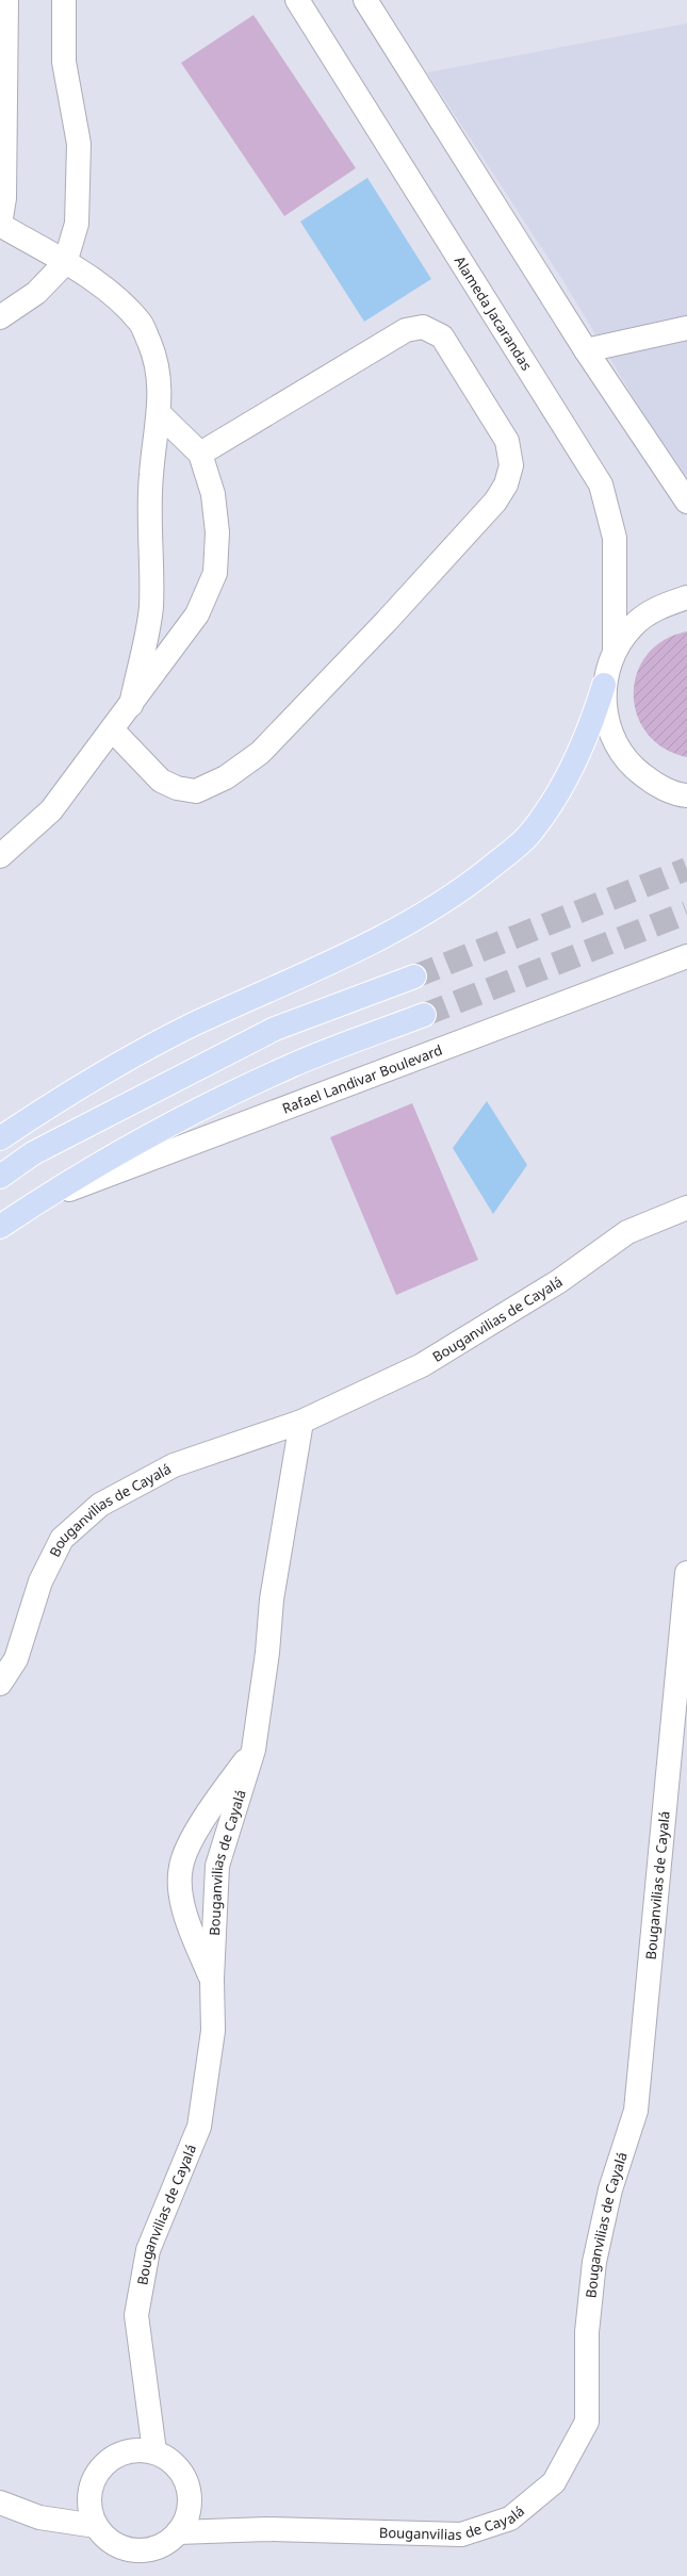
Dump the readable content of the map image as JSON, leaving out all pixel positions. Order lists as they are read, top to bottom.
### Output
{
  "streets": {
    "main road": ["Rafael Landivar Boulevard"],
    "street": ["Alameda Jacarandas", "Bouganvilias de Cayalá"]
  }
}
